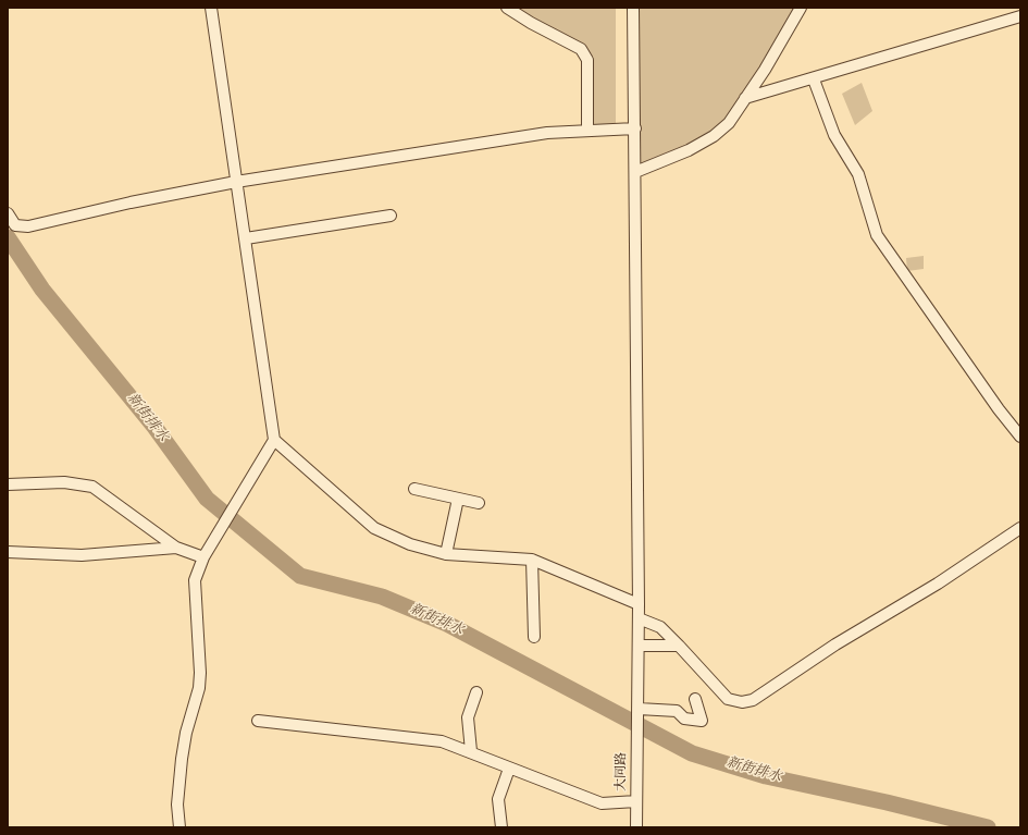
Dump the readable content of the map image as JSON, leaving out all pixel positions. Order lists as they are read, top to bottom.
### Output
{
  "streets": {
    "street": ["大同路"]
  },
  "water": ["新街排水"]
}
